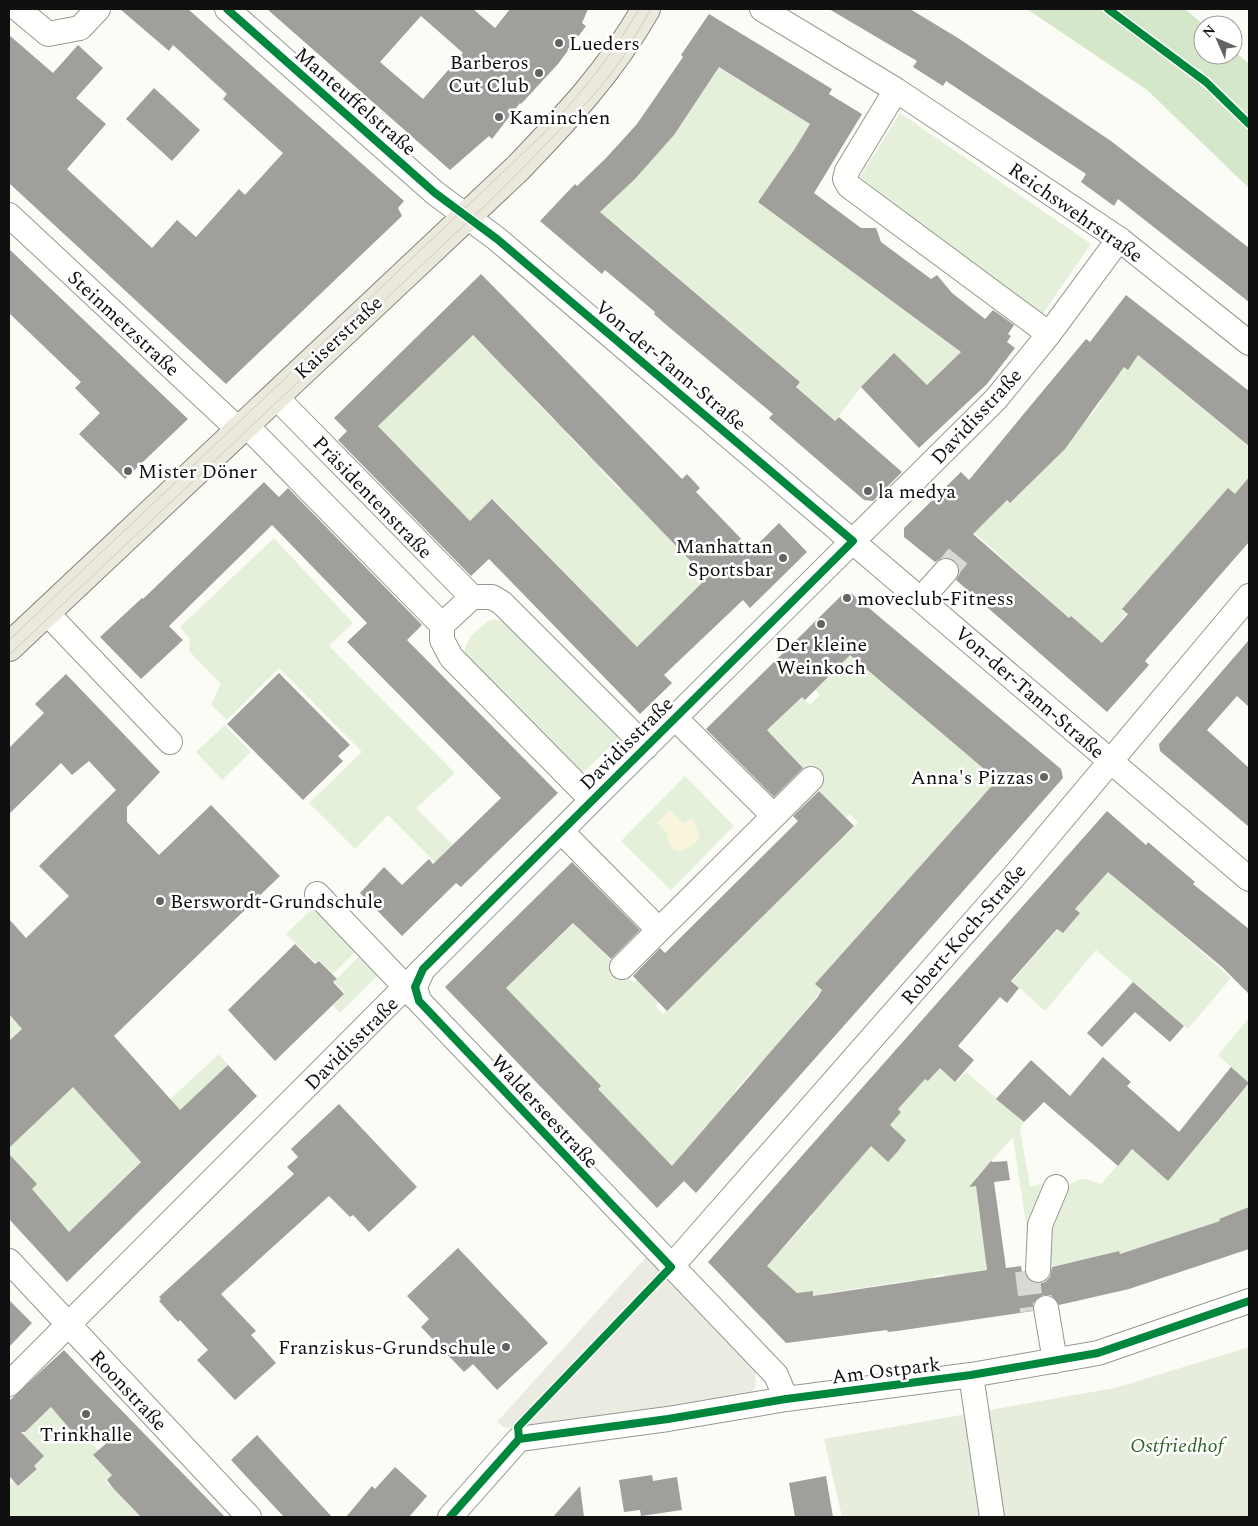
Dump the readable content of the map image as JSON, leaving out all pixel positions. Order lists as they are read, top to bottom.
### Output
{
  "streets": {
    "main road": ["Kaiserstraße"],
    "street": [
      "Manteuffelstraße",
      "Reichswehrstraße",
      "Steinmetzstraße",
      "Von-der-Tann-Straße",
      "Davidisstraße",
      "Präsidentenstraße",
      "Robert-Koch-Straße",
      "Walderseestraße",
      "Am Ostpark",
      "Roonstraße"
    ]
  },
  "crossings": [
    ["Manteuffelstraße", "Kaiserstraße"],
    ["Manteuffelstraße", "Von-der-Tann-Straße"],
    ["Reichswehrstraße", "Davidisstraße"],
    ["Steinmetzstraße", "Kaiserstraße"],
    ["Steinmetzstraße", "Präsidentenstraße"],
    ["Kaiserstraße", "Von-der-Tann-Straße"],
    ["Kaiserstraße", "Präsidentenstraße"],
    ["Von-der-Tann-Straße", "Davidisstraße"],
    ["Von-der-Tann-Straße", "Robert-Koch-Straße"],
    ["Davidisstraße", "Walderseestraße"],
    ["Davidisstraße", "Roonstraße"],
    ["Robert-Koch-Straße", "Walderseestraße"],
    ["Walderseestraße", "Am Ostpark"]
  ],
  "parks": ["Ostfriedhof"],
  "places": [
    "Lueders",
    "Barberos Cut Club",
    "Kaminchen",
    "Mister Döner",
    "la medya",
    "Manhattan Sportsbar",
    "moveclub-Fitness",
    "Der kleine Weinkoch",
    "Anna's Pizzas",
    "Berswordt-Grundschule",
    "Franziskus-Grundschule",
    "Trinkhalle"
  ],
  "north": "top left"
}
